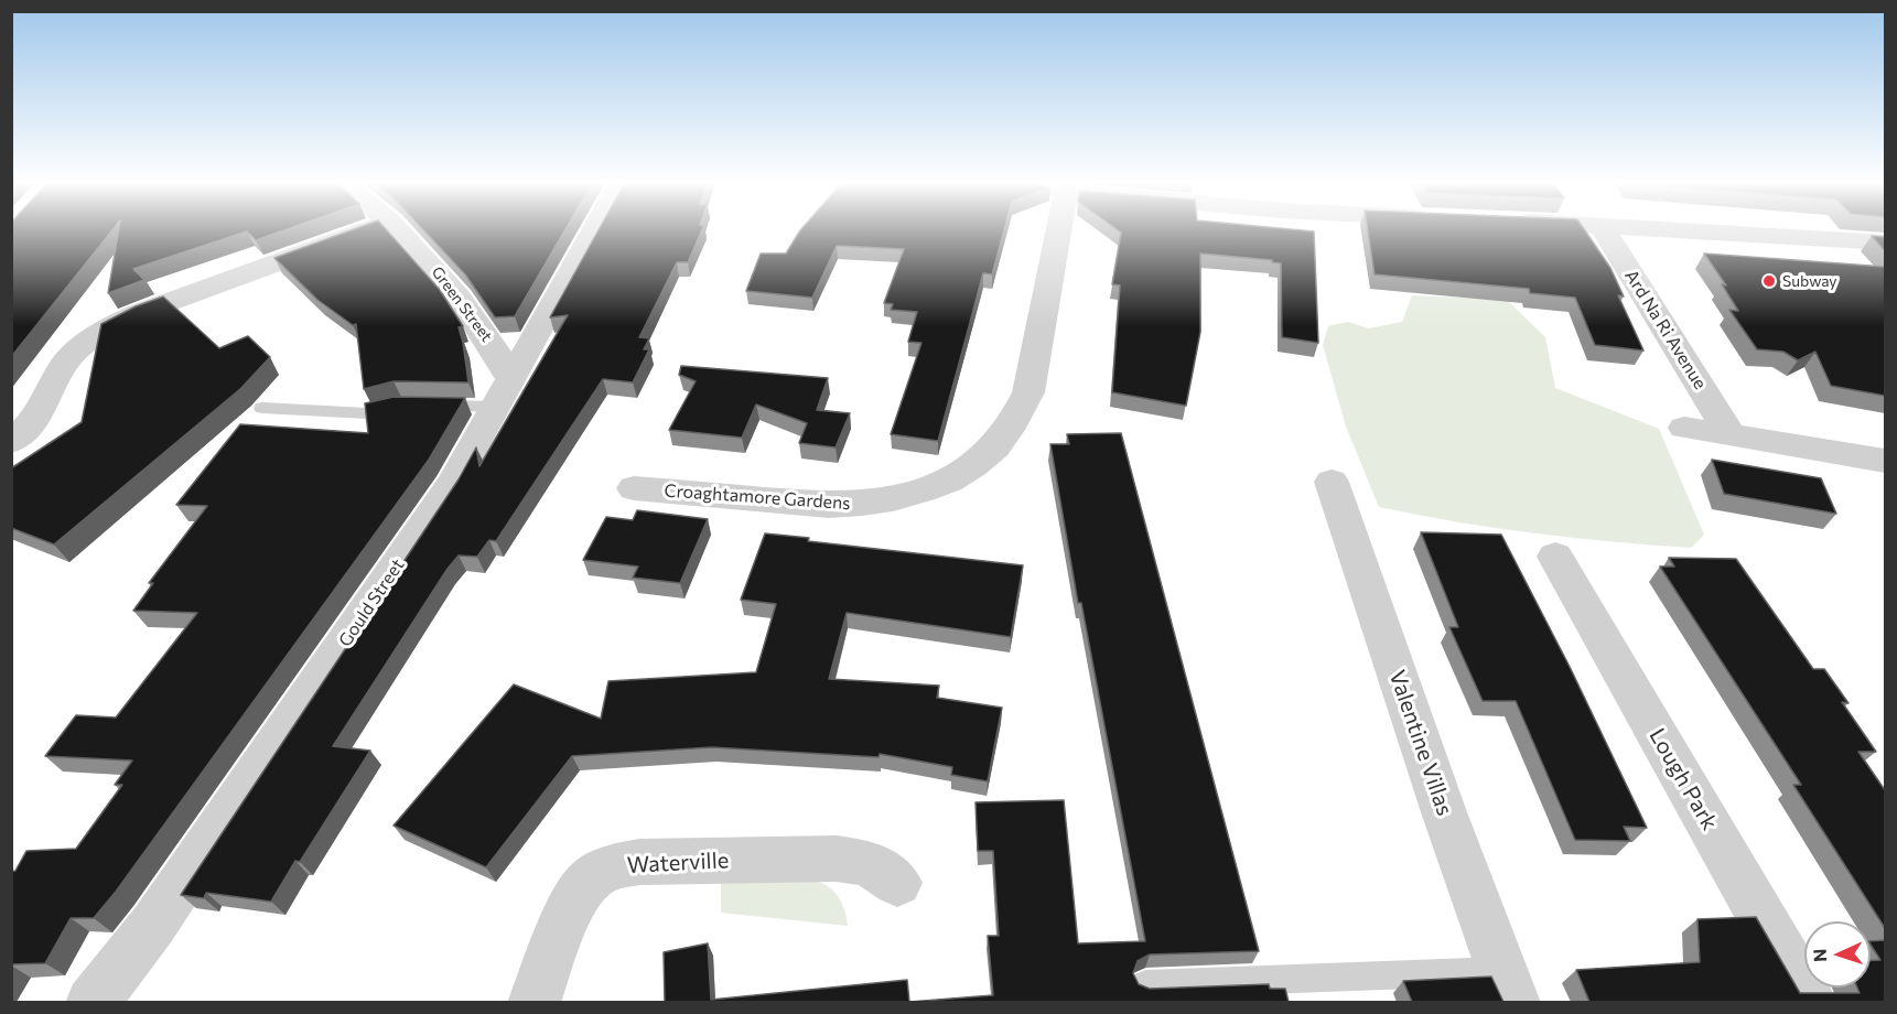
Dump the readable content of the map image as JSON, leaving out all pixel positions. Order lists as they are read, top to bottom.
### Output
{
  "streets": {
    "street": [
      "Green Street",
      "Ard Na Ri Avenue",
      "Croaghtamore Gardens",
      "Gould Street",
      "Valentine Villas",
      "Lough Park",
      "Waterville"
    ]
  },
  "crossings": [
    ["Green Street", "Gould Street"]
  ],
  "places": ["Subway"],
  "north": "left"
}
